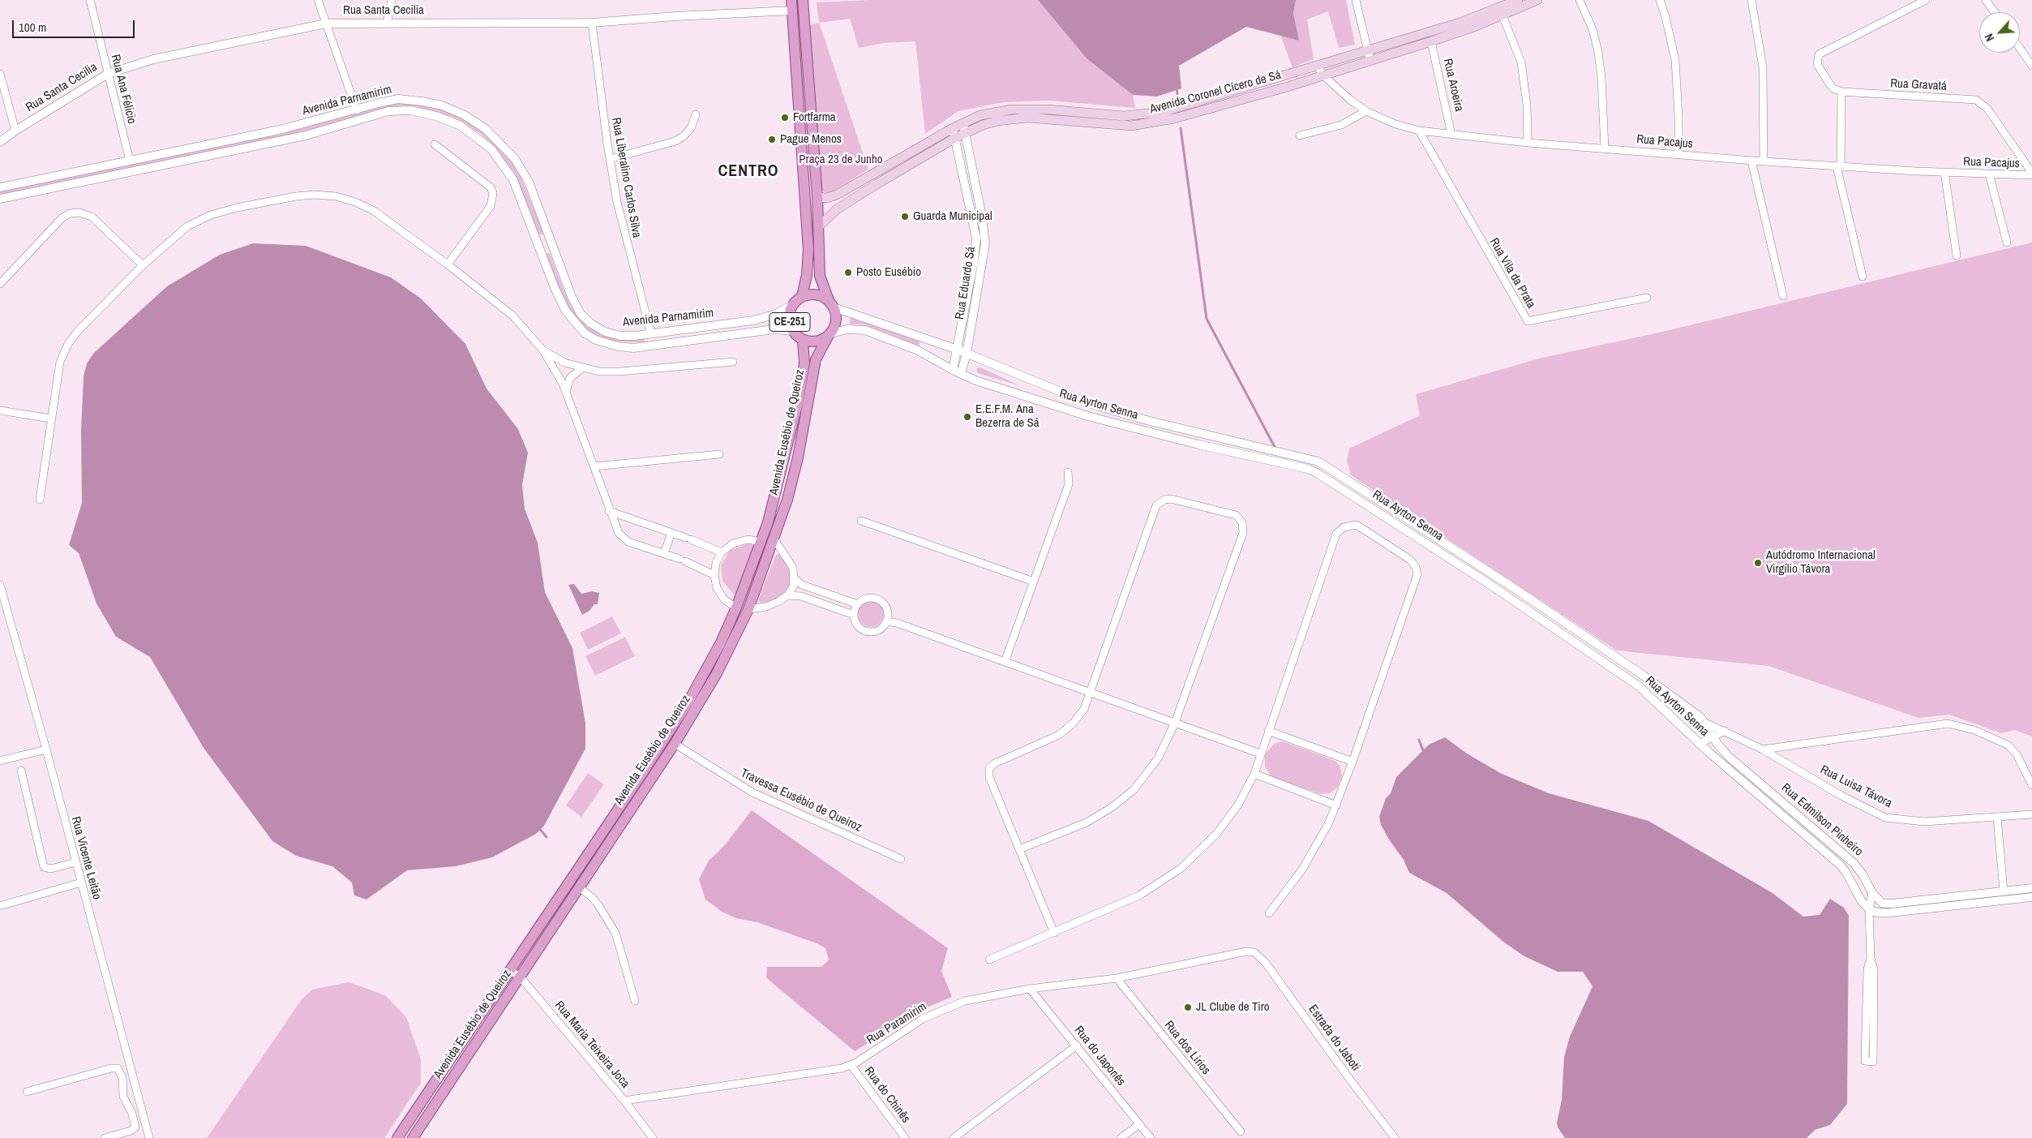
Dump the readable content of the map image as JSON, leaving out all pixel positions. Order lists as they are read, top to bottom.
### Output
{
  "streets": {
    "main road": ["Avenida Coronel Cícero de Sá", "CE-251", "Avenida Eusébio de Queiroz"],
    "street": [
      "Rua Santa Cecilia",
      "Rua Aroeira",
      "Rua Gravatá",
      "Rua Ana Félicio",
      "Avenida Parnamirim",
      "Rua Pacajus",
      "Rua Liberalino Carlos Silva",
      "Rua Vila da Prata",
      "Rua Eduardo Sá",
      "Rua Ayrton Senna",
      "Rua Luisa Távora",
      "Travessa Eusébio de Queiroz",
      "Rua Edmilson Pinheiro",
      "Rua Vicente Leitão",
      "Rua Paramirim",
      "Estrada do Jaboti",
      "Rua Maria Teixeira Joca",
      "Rua dos Lirios",
      "Rua do Japonês",
      "Rua do Chinês"
    ]
  },
  "crossings": [
    ["Rua Santa Cecilia", "Rua Ana Félicio"],
    ["Rua Santa Cecilia", "Rua Liberalino Carlos Silva"],
    ["Rua Santa Cecilia", "CE-251"],
    ["Rua Aroeira", "Avenida Coronel Cícero de Sá"],
    ["Rua Aroeira", "Rua Pacajus"],
    ["Rua Gravatá", "Rua Pacajus"],
    ["Rua Ana Félicio", "Avenida Parnamirim"],
    ["Avenida Coronel Cícero de Sá", "Rua Pacajus"],
    ["Avenida Coronel Cícero de Sá", "Rua Eduardo Sá"],
    ["Avenida Parnamirim", "Rua Liberalino Carlos Silva"],
    ["Avenida Parnamirim", "CE-251"],
    ["Avenida Parnamirim", "Rua Ayrton Senna"],
    ["Avenida Parnamirim", "Avenida Eusébio de Queiroz"],
    ["Rua Pacajus", "Rua Vila da Prata"],
    ["Rua Eduardo Sá", "Rua Ayrton Senna"],
    ["CE-251", "Rua Ayrton Senna"],
    ["CE-251", "Avenida Eusébio de Queiroz"],
    ["Rua Ayrton Senna", "Avenida Eusébio de Queiroz"],
    ["Rua Ayrton Senna", "Rua Luisa Távora"],
    ["Rua Ayrton Senna", "Rua Edmilson Pinheiro"],
    ["Avenida Eusébio de Queiroz", "Travessa Eusébio de Queiroz"],
    ["Avenida Eusébio de Queiroz", "Rua Maria Teixeira Joca"],
    ["Rua Luisa Távora", "Rua Edmilson Pinheiro"],
    ["Rua Paramirim", "Estrada do Jaboti"],
    ["Rua Paramirim", "Rua Maria Teixeira Joca"],
    ["Rua Paramirim", "Rua dos Lirios"],
    ["Rua Paramirim", "Rua do Japonês"],
    ["Rua Paramirim", "Rua do Chinês"]
  ],
  "districts": ["CENTRO"],
  "parks": ["Praça 23 de Junho"],
  "places": [
    "Fortfarma",
    "Pague Menos",
    "Guarda Municipal",
    "Posto Eusébio",
    "E.E.F.M. Ana Bezerra de Sá",
    "Autódromo Internacional Virgílio Távora",
    "JL Clube de Tiro"
  ],
  "scale_bar": "100 m",
  "north": "bottom left"
}
